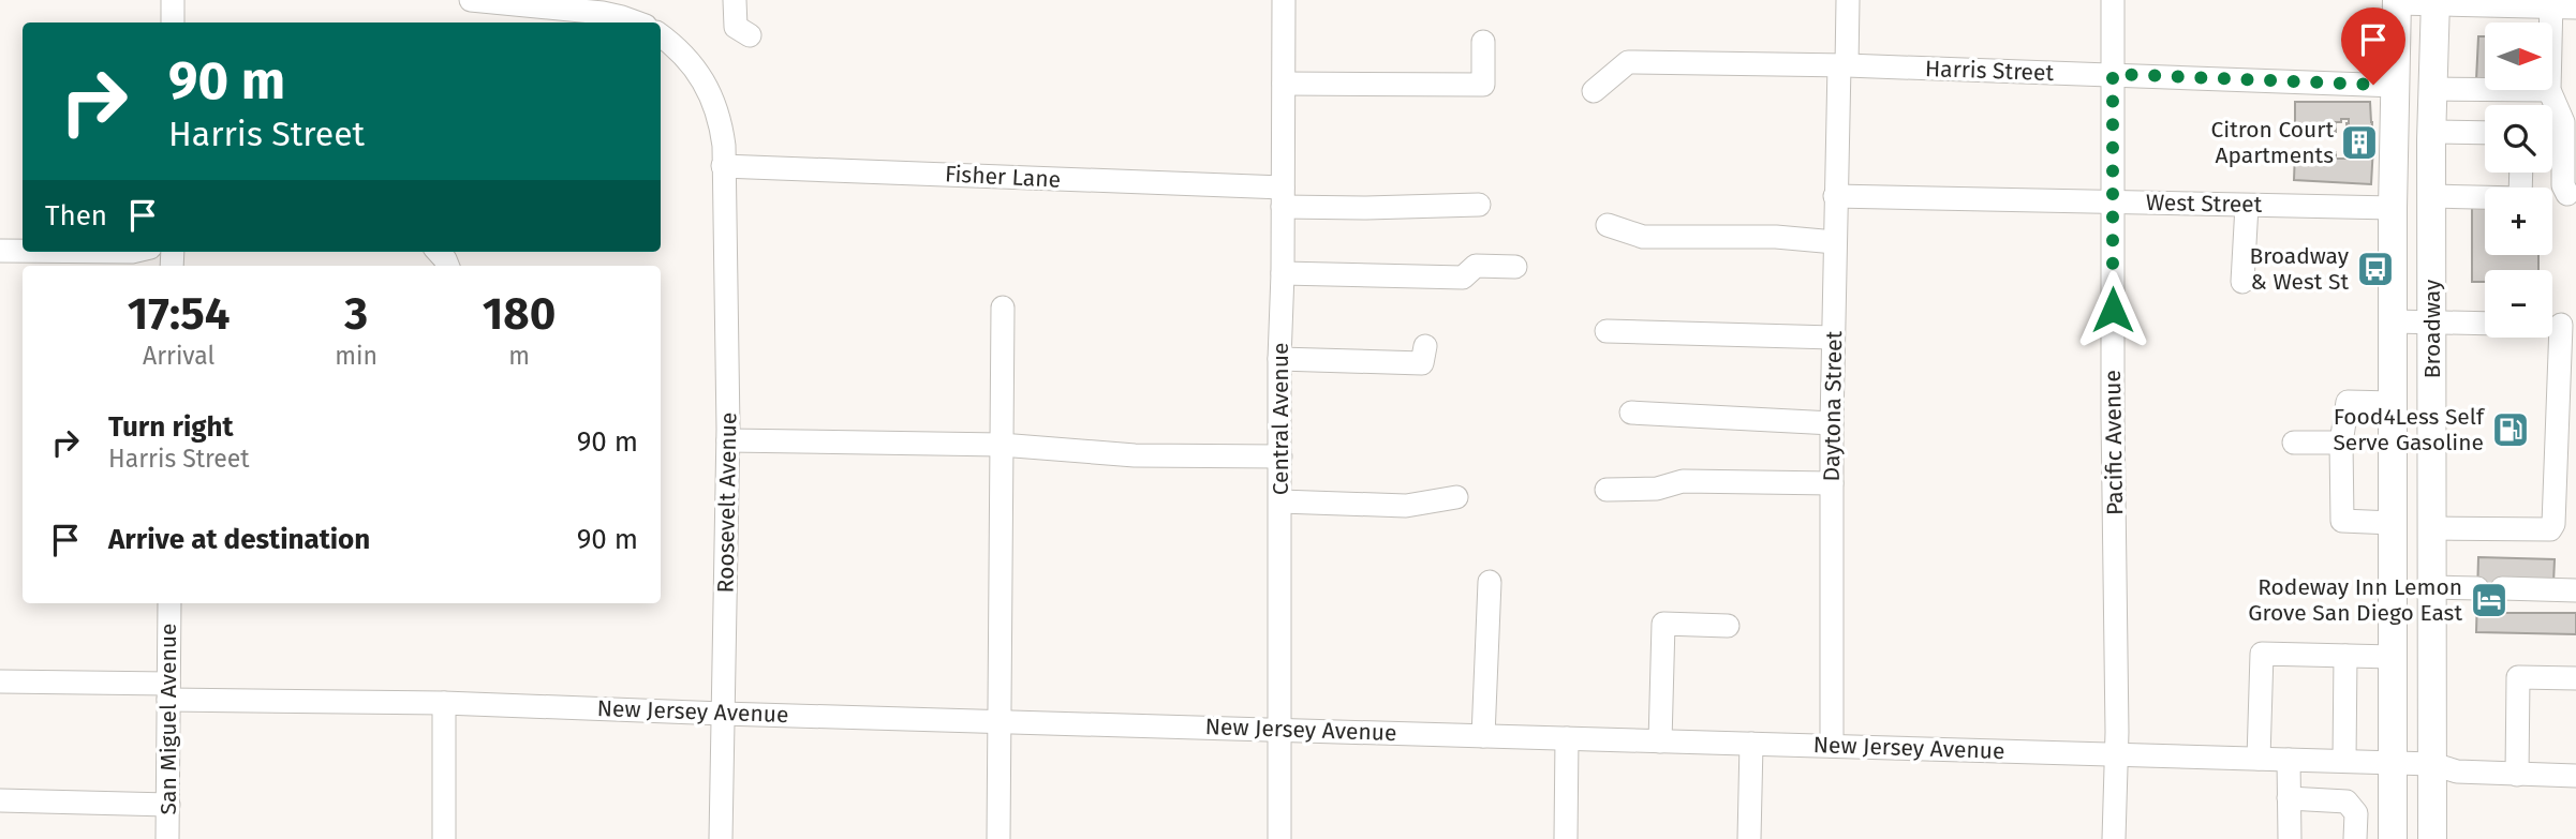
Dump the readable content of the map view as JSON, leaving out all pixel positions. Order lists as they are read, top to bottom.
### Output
{
  "streets": {
    "main road": ["Broadway"],
    "street": [
      "Harris Street",
      "Fisher Lane",
      "West Street",
      "Daytona Street",
      "Central Avenue",
      "Pacific Avenue",
      "Roosevelt Avenue",
      "New Jersey Avenue",
      "San Miguel Avenue"
    ]
  },
  "crossings": [
    ["Harris Street", "Broadway"],
    ["Harris Street", "Daytona Street"],
    ["Harris Street", "Pacific Avenue"],
    ["Fisher Lane", "Central Avenue"],
    ["Fisher Lane", "Roosevelt Avenue"],
    ["West Street", "Broadway"],
    ["West Street", "Daytona Street"],
    ["West Street", "Pacific Avenue"],
    ["Broadway", "New Jersey Avenue"],
    ["Daytona Street", "New Jersey Avenue"],
    ["Central Avenue", "New Jersey Avenue"],
    ["Pacific Avenue", "New Jersey Avenue"],
    ["Roosevelt Avenue", "New Jersey Avenue"],
    ["New Jersey Avenue", "San Miguel Avenue"]
  ],
  "places": {
    "building": ["Citron Court Apartments"],
    "bus stop": ["Broadway & West St"],
    "fuel station": ["Food4Less Self Serve Gasoline"],
    "hotel": ["Rodeway Inn Lemon Grove San Diego East"]
  },
  "north": "right",
  "page": {
    "map_buttons": ["+", "−"],
    "turn": ["90 m", "Harris Street"],
    "then": "Then",
    "eta": [
      "17:54",
      "Arrival",
      "3",
      "min",
      "180",
      "m"
    ],
    "list": [
      {
        "name": "Turn right",
        "note": "Harris Street",
        "value": "90 m"
      },
      {
        "name": "Arrive at destination",
        "value": "90 m"
      }
    ]
  }
}
